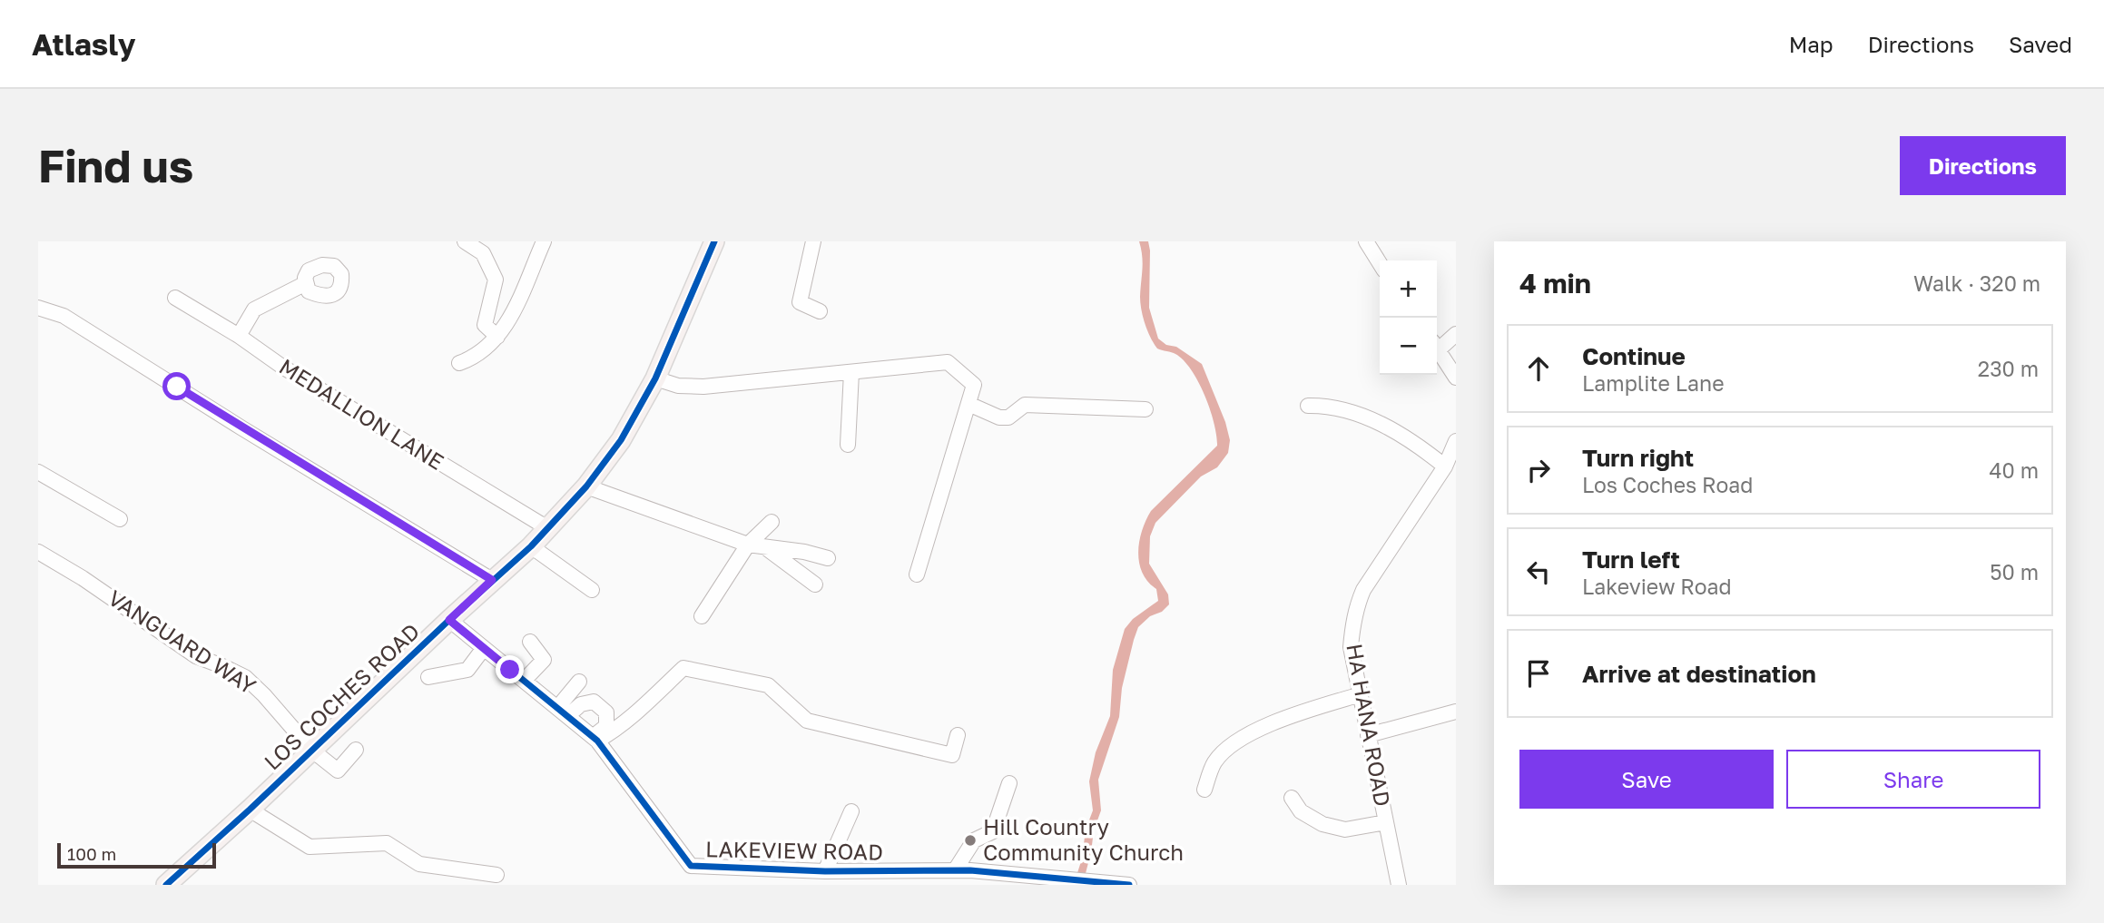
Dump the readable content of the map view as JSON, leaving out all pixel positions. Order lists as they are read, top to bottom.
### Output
{
  "streets": {
    "main road": ["LOS COCHES ROAD"],
    "street": [
      "MEDALLION LANE",
      "VANGUARD WAY",
      "HA HANA ROAD",
      "LAKEVIEW ROAD"
    ]
  },
  "crossings": [
    ["MEDALLION LANE", "LOS COCHES ROAD"],
    ["VANGUARD WAY", "LOS COCHES ROAD"],
    ["LOS COCHES ROAD", "LAKEVIEW ROAD"]
  ],
  "places": ["Hill Country Community Church"],
  "scale_bar": "100 m",
  "page": {
    "header": "Atlasly",
    "nav": ["Map", "Directions", "Saved"],
    "buttons": [
      "Directions",
      ["Save", "Share"]
    ],
    "title": "Find us",
    "heading": ["4 min", "Walk · 320 m"],
    "map_buttons": ["+", "−"],
    "list": [
      ["Continue", "Lamplite Lane", "230 m"],
      ["Turn right", "Los Coches Road", "40 m"],
      ["Turn left", "Lakeview Road", "50 m"],
      "Arrive at destination"
    ],
    "scale": "100 m"
  }
}
